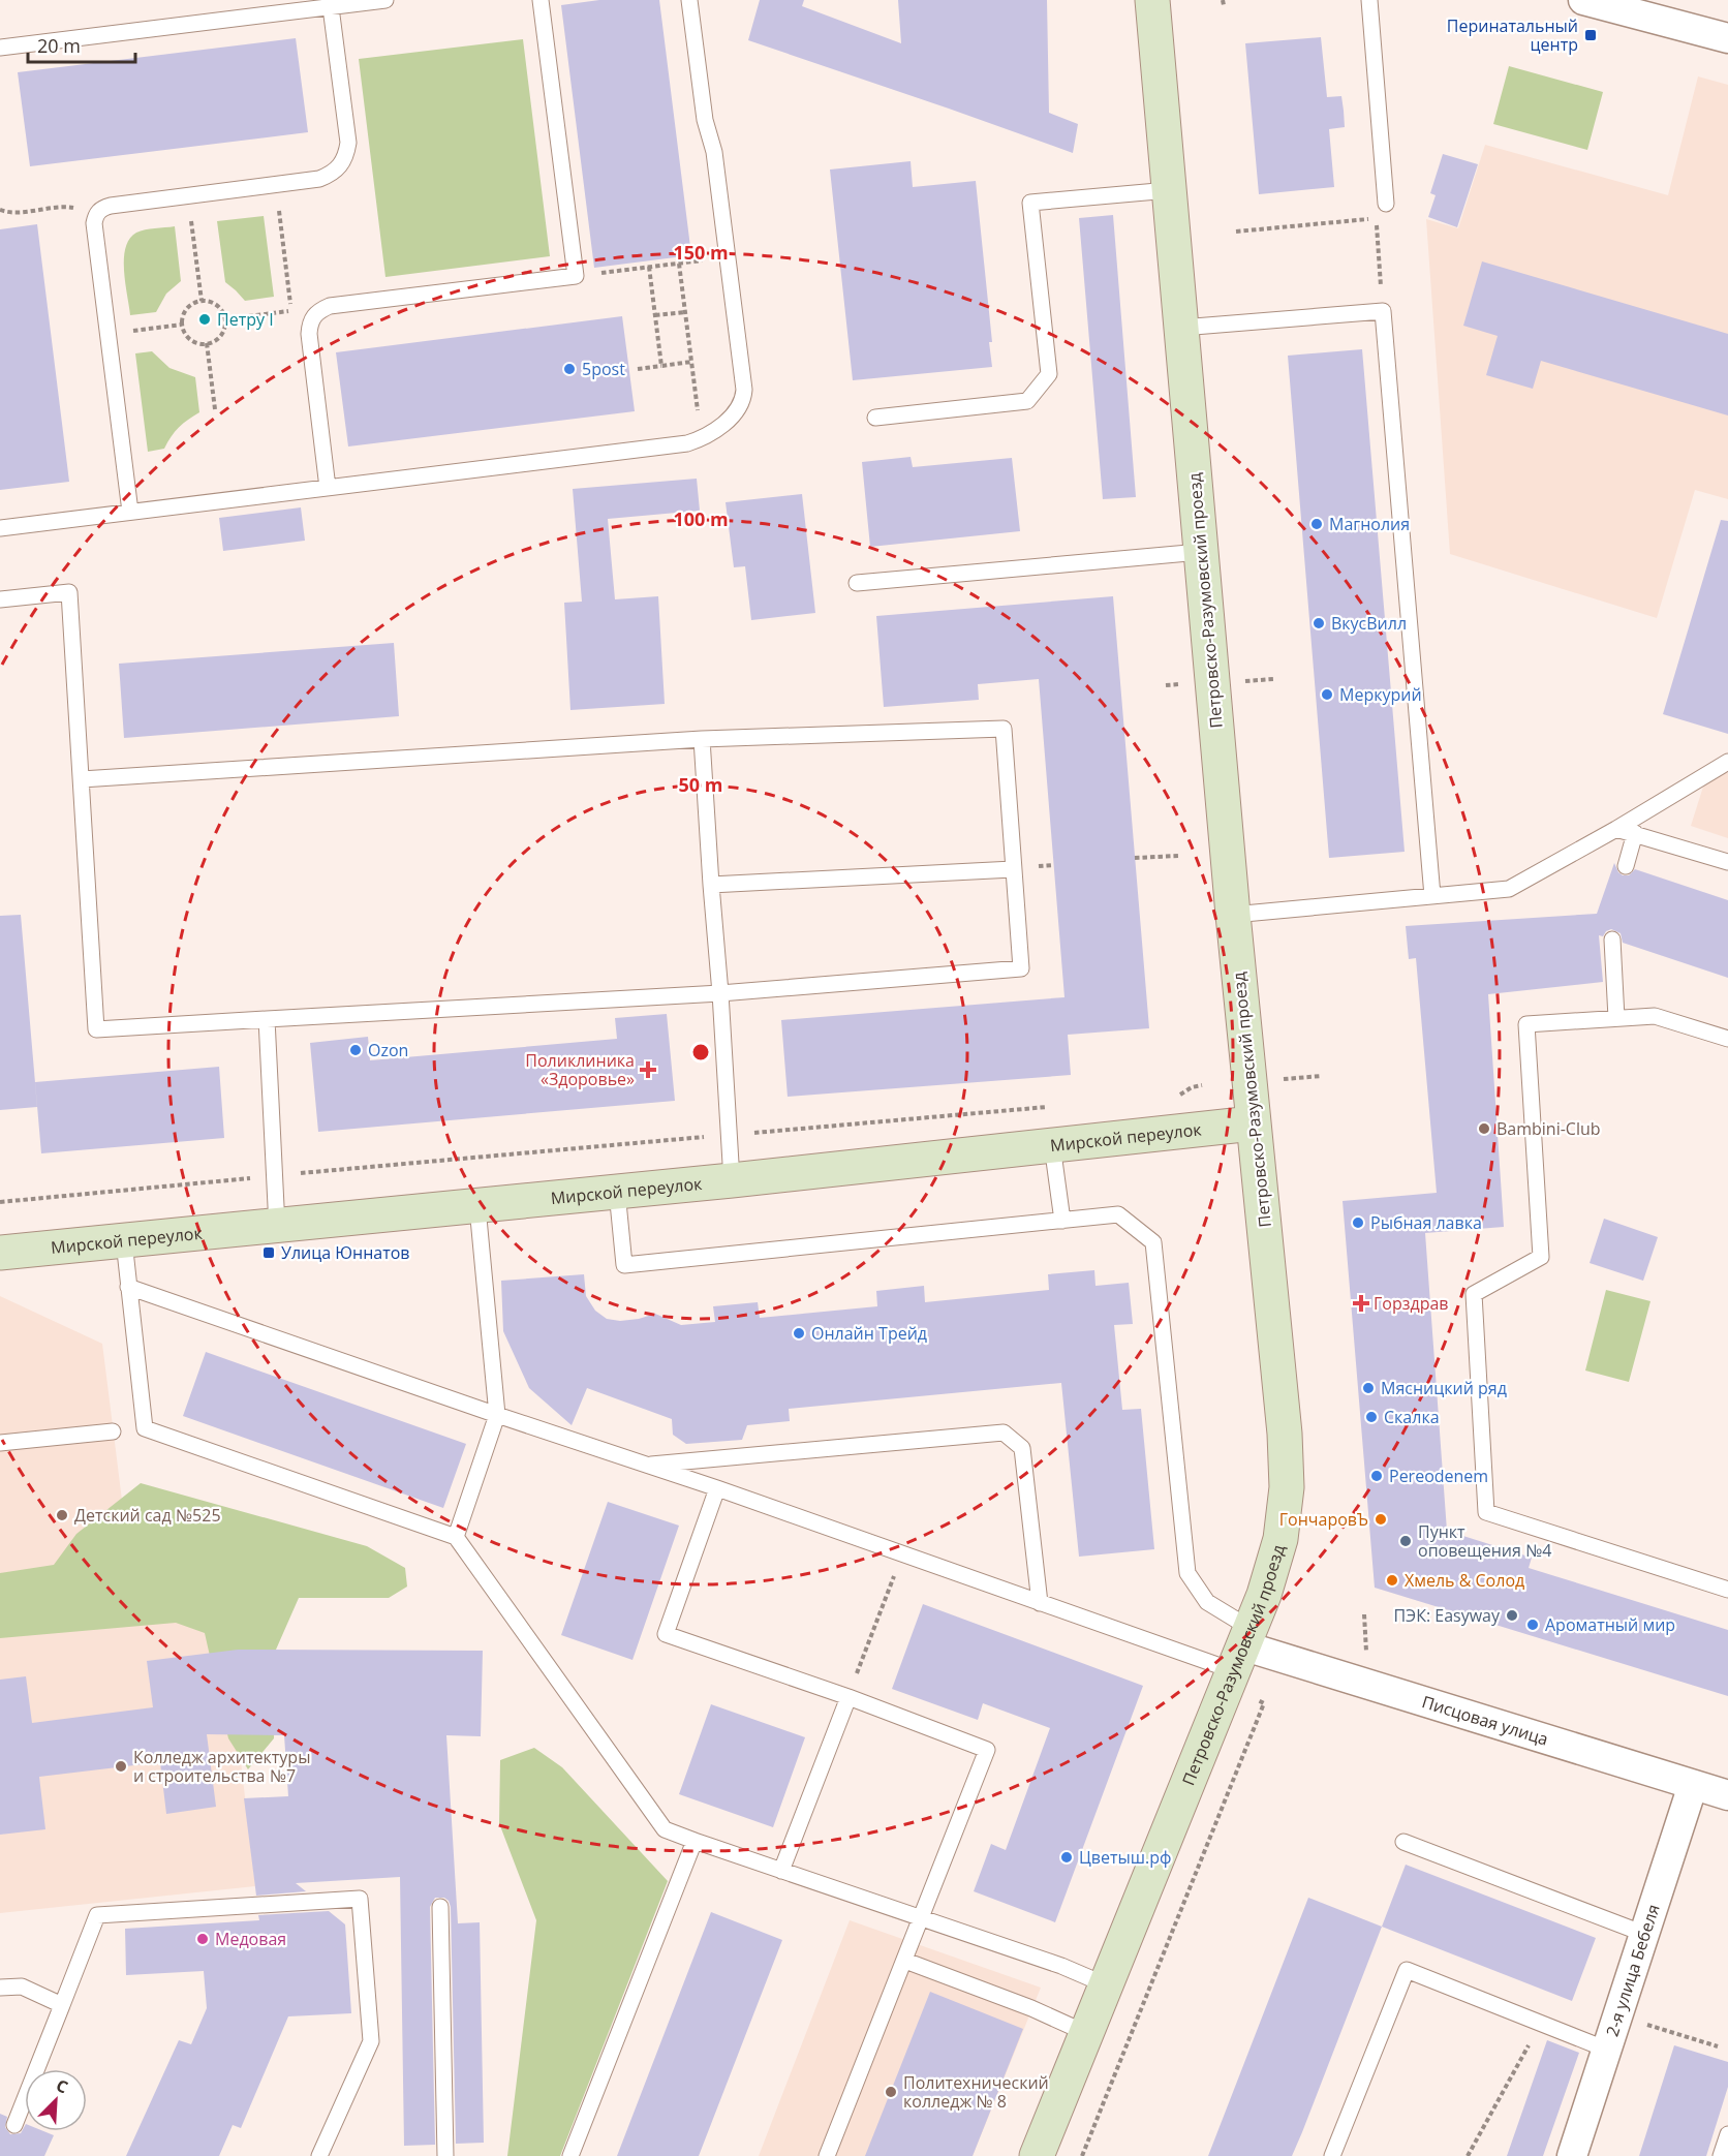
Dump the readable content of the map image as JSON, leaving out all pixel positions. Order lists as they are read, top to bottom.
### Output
{
  "streets": {
    "street": [
      "Петровско-Разумовский проезд",
      "Мирской переулок",
      "Писцовая улица",
      "2-я улица Бебеля"
    ]
  },
  "crossings": [
    ["Петровско-Разумовский проезд", "Мирской переулок"],
    ["Петровско-Разумовский проезд", "Писцовая улица"],
    ["Писцовая улица", "2-я улица Бебеля"]
  ],
  "places": {
    "transit": ["Перинатальный центр", "Улица Юннатов"],
    "other": [
      "Петру I",
      "5post",
      "Магнолия",
      "ВкусВилл",
      "Меркурий",
      "Ozon",
      "Bambini-Club",
      "Рыбная лавка",
      "Онлайн Трейд",
      "Мясницкий ряд",
      "Скалка",
      "Pereodenem",
      "Детский сад №525",
      "ГончаровЪ",
      "Пункт оповещения №4",
      "Хмель & Солод",
      "ПЭК: Easyway",
      "Ароматный мир",
      "Колледж архитектуры и строительства №7",
      "Цветыш.рф",
      "Медовая",
      "Политехнический колледж № 8"
    ],
    "health": ["Поликлиника «Здоровье»", "Горздрав"]
  },
  "scale_bar": "20 m",
  "north": "top right",
  "rings": ["150 m", "100 m", "50 m"]
}
